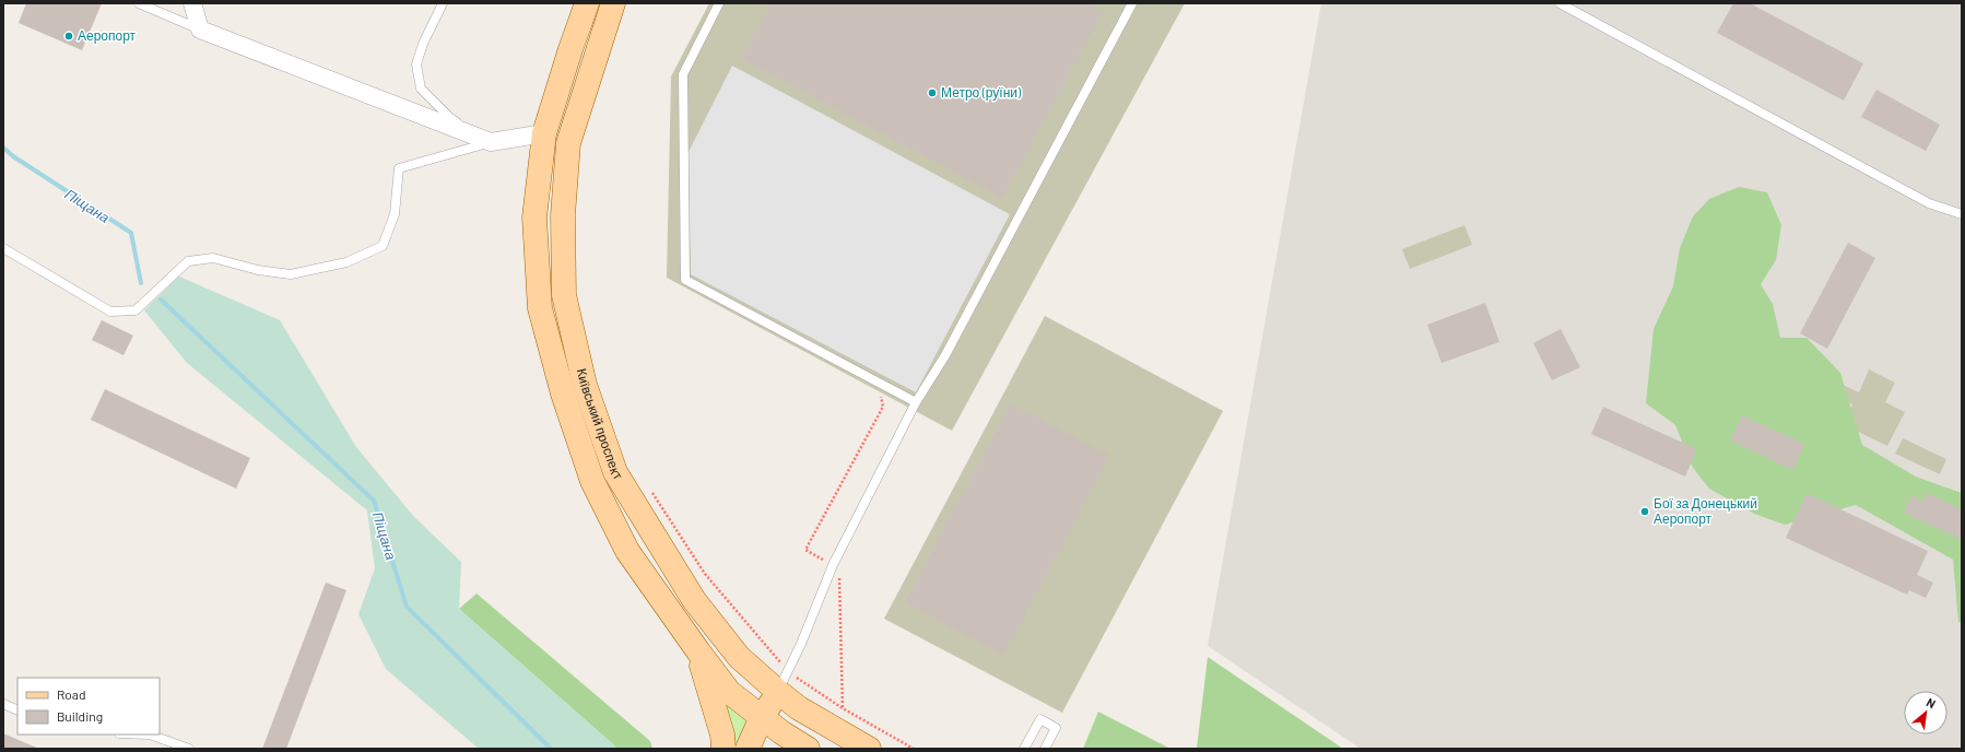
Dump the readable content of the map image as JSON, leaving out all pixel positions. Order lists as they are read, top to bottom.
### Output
{
  "streets": {
    "main road": ["Київський проспект"]
  },
  "water": ["Піщана"],
  "places": ["Аеропорт", "Метро (руїни)", "Бої за Донецький Аеропорт"],
  "legend": ["Road", "Building"],
  "north": "top right"
}
